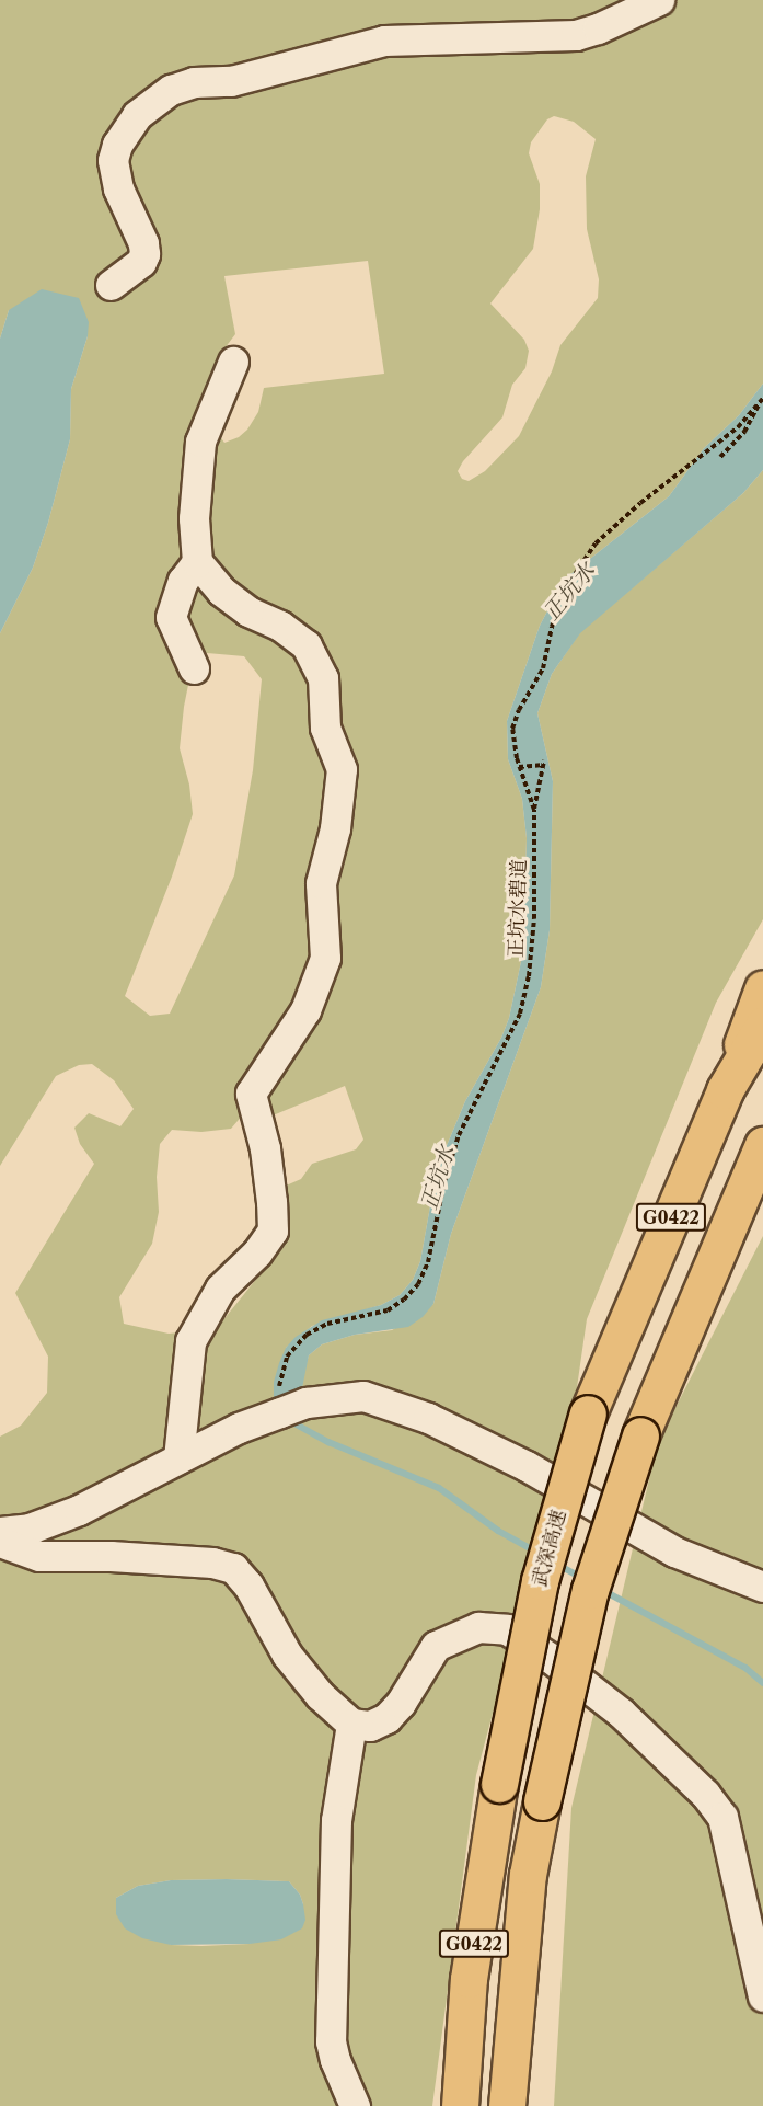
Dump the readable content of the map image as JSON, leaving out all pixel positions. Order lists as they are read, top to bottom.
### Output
{
  "streets": {
    "highway": ["G0422", "武深高速"],
    "path": ["正坑水碧道"]
  },
  "water": ["正坑水"]
}
